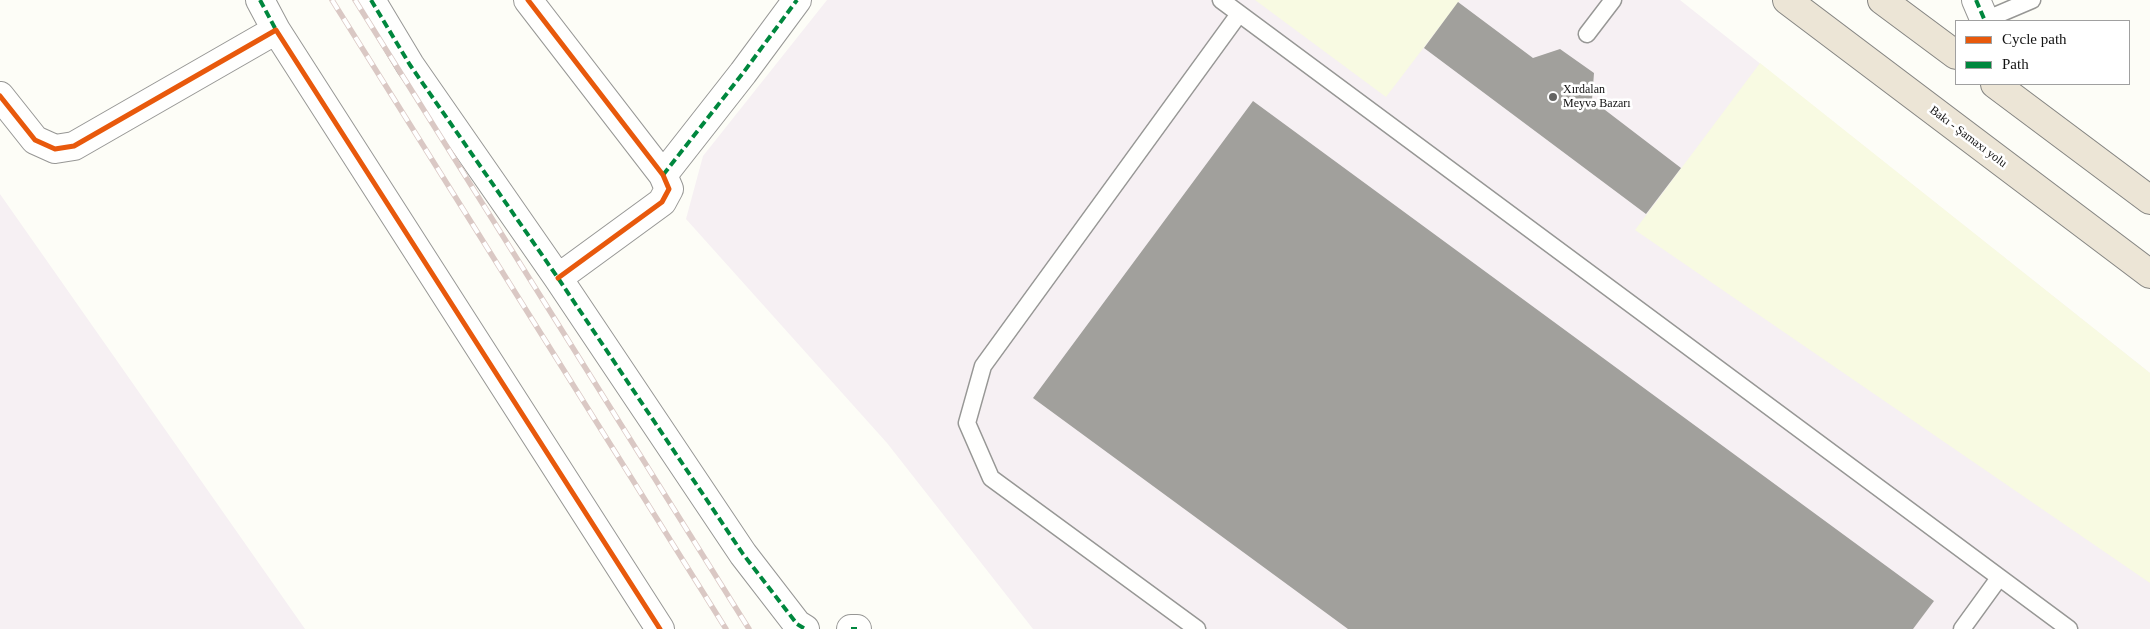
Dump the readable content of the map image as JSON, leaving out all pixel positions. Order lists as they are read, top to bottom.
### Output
{
  "streets": {
    "highway": ["Bakı - Şamaxı yolu"]
  },
  "places": ["Xırdalan Meyvə Bazarı"],
  "legend": ["Cycle path", "Path"]
}
